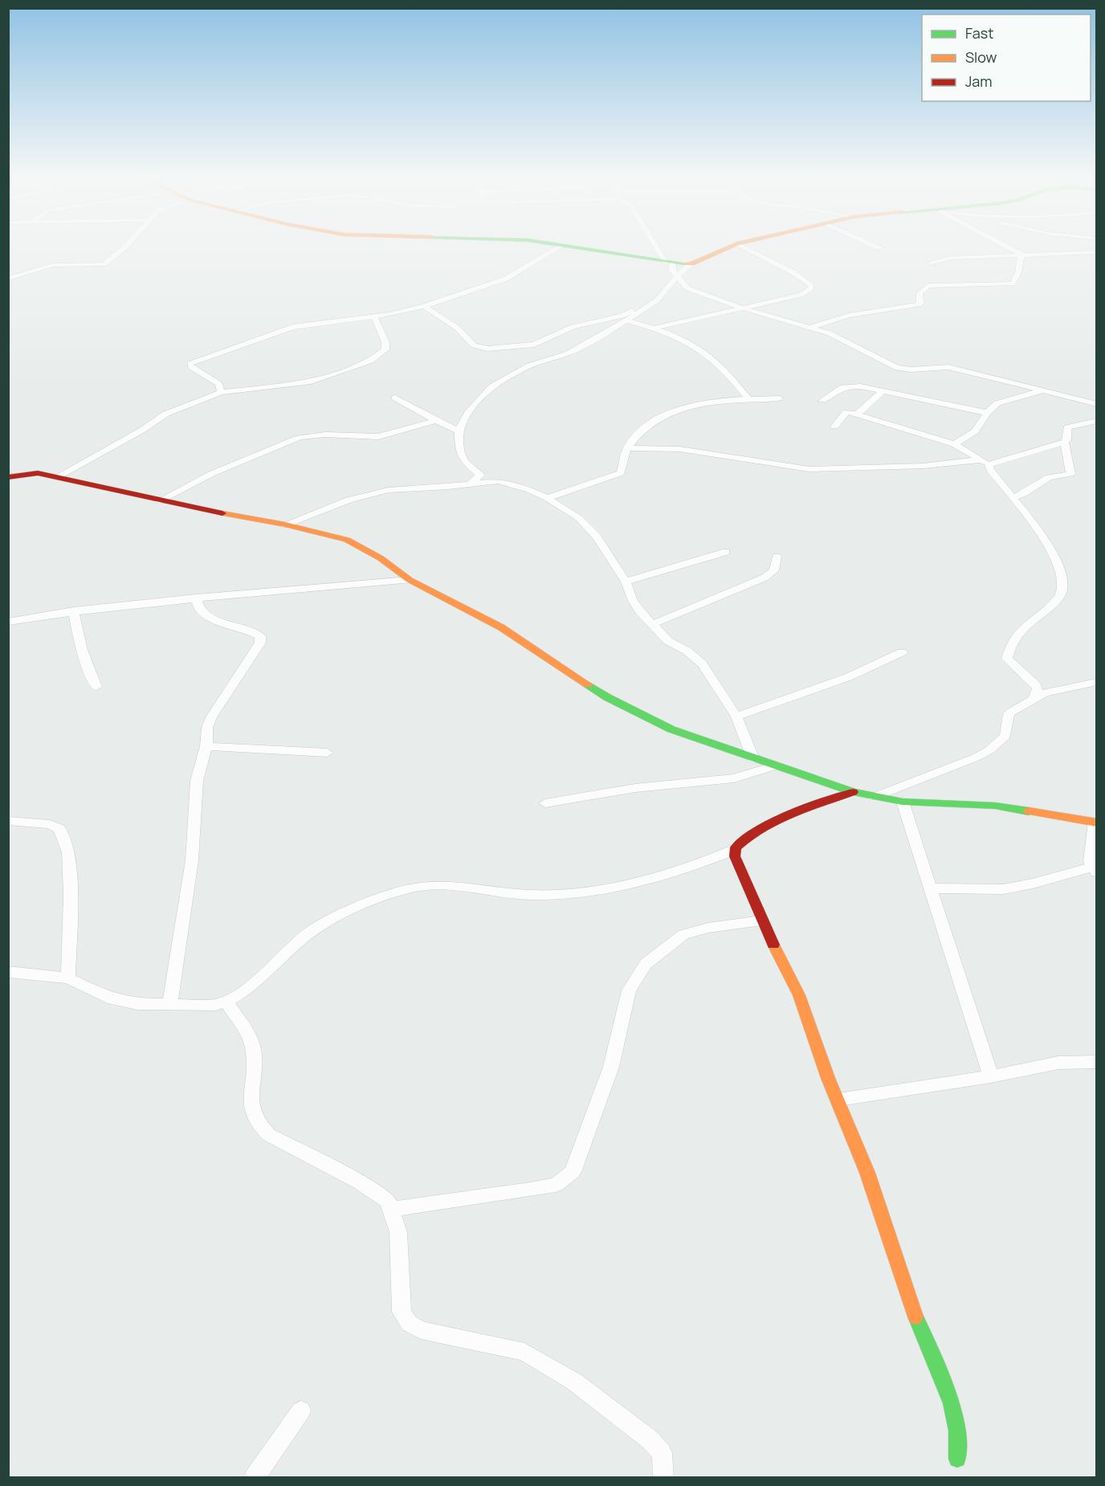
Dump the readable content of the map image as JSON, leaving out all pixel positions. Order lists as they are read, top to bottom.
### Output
{
  "legend": ["Fast", "Slow", "Jam"]
}
